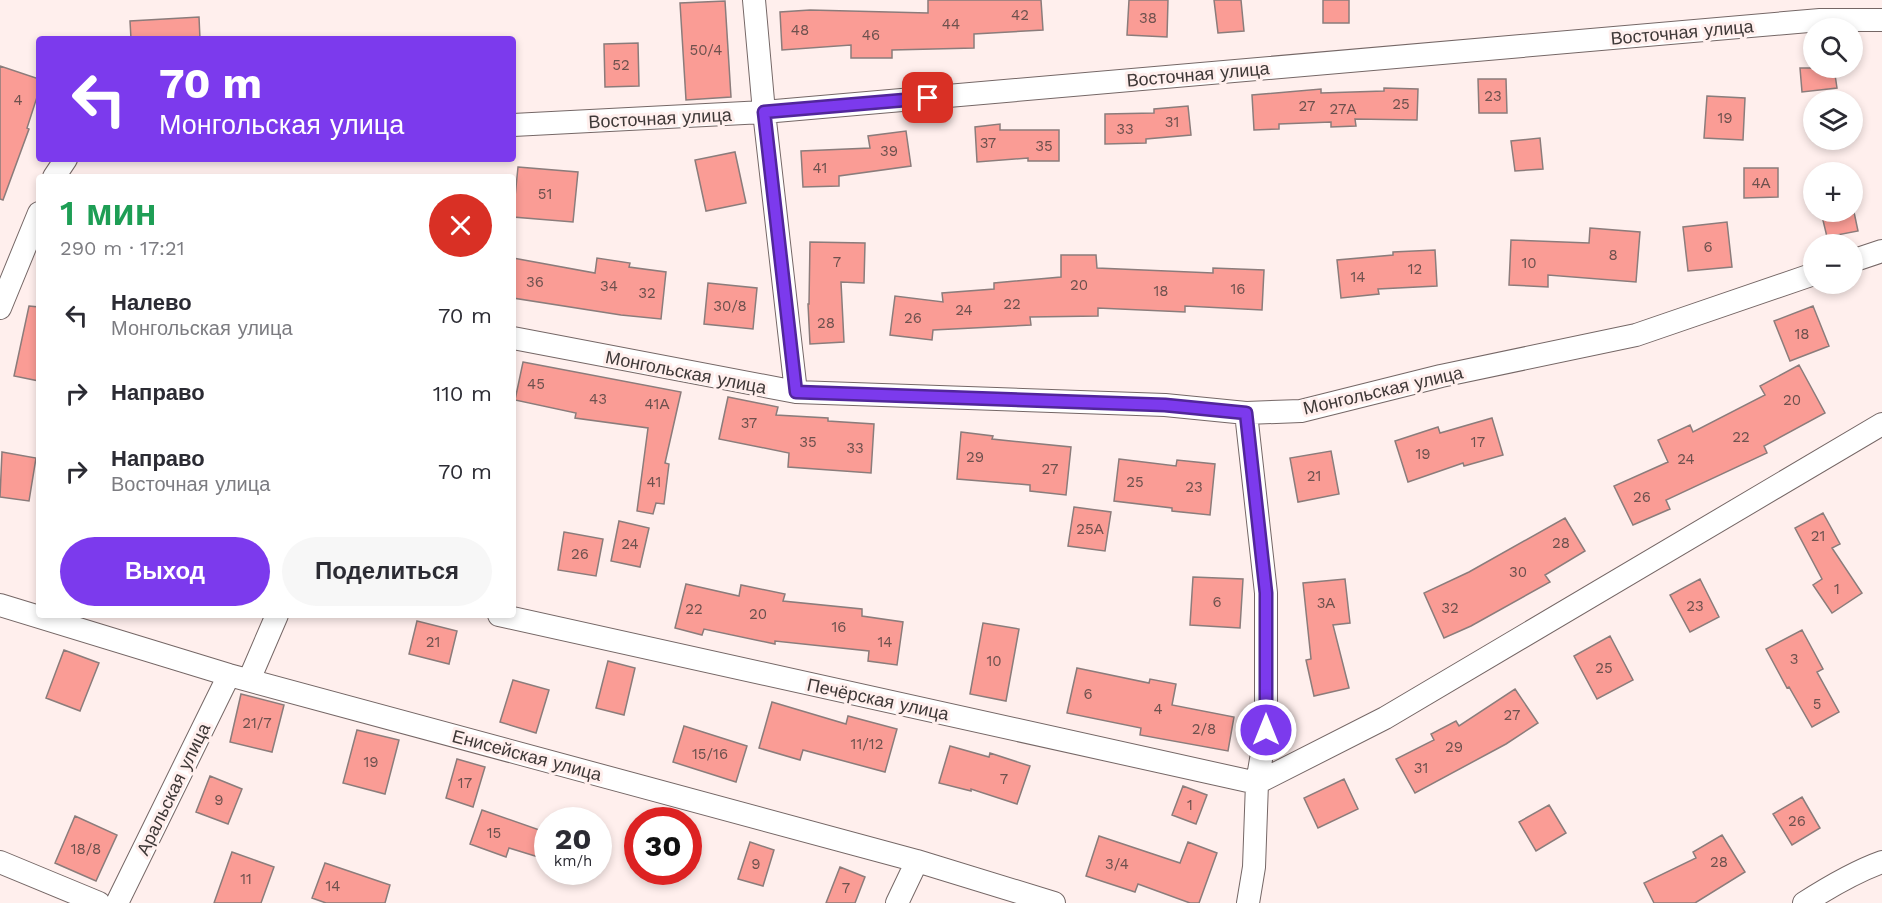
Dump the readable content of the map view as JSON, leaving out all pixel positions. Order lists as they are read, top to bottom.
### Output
{
  "streets": {
    "street": [
      "Восточная улица",
      "Монгольская улица",
      "Печёрская улица",
      "Енисейская улица",
      "Аральская улица"
    ]
  },
  "crossings": [
    ["Енисейская улица", "Аральская улица"]
  ],
  "house_numbers": [
    "42",
    "38",
    "44",
    "48",
    "46",
    "50/4",
    "52",
    "23",
    "4",
    "25",
    "27",
    "27А",
    "19",
    "31",
    "33",
    "37",
    "35",
    "39",
    "41",
    "4А",
    "51",
    "6",
    "8",
    "7",
    "10",
    "12",
    "14",
    "36",
    "20",
    "34",
    "16",
    "18",
    "32",
    "22",
    "30/8",
    "24",
    "26",
    "28",
    "18",
    "45",
    "43",
    "20",
    "41А",
    "37",
    "22",
    "35",
    "17",
    "33",
    "19",
    "29",
    "24",
    "27",
    "21",
    "41",
    "25",
    "23",
    "26",
    "25А",
    "21",
    "28",
    "24",
    "26",
    "30",
    "1",
    "6",
    "3А",
    "23",
    "32",
    "22",
    "20",
    "16",
    "21",
    "14",
    "3",
    "10",
    "25",
    "6",
    "5",
    "4",
    "27",
    "21/7",
    "2/8",
    "11/12",
    "29",
    "15/16",
    "19",
    "31",
    "7",
    "17",
    "9",
    "1",
    "26",
    "15",
    "18/8",
    "28",
    "9",
    "3/4",
    "11",
    "14",
    "7"
  ],
  "page": {
    "map_buttons": ["+", "−"],
    "turn": ["70 m", "Монгольская улица"],
    "heading": ["1 мин", "290 m · 17:21"],
    "list": [
      {
        "name": "Налево",
        "note": "Монгольская улица",
        "value": "70 m"
      },
      {
        "name": "Направо",
        "value": "110 m"
      },
      {
        "name": "Направо",
        "note": "Восточная улица",
        "value": "70 m"
      }
    ],
    "buttons": ["Выход", "Поделиться"],
    "speed": "20 km/h",
    "limit": "30"
  }
}
